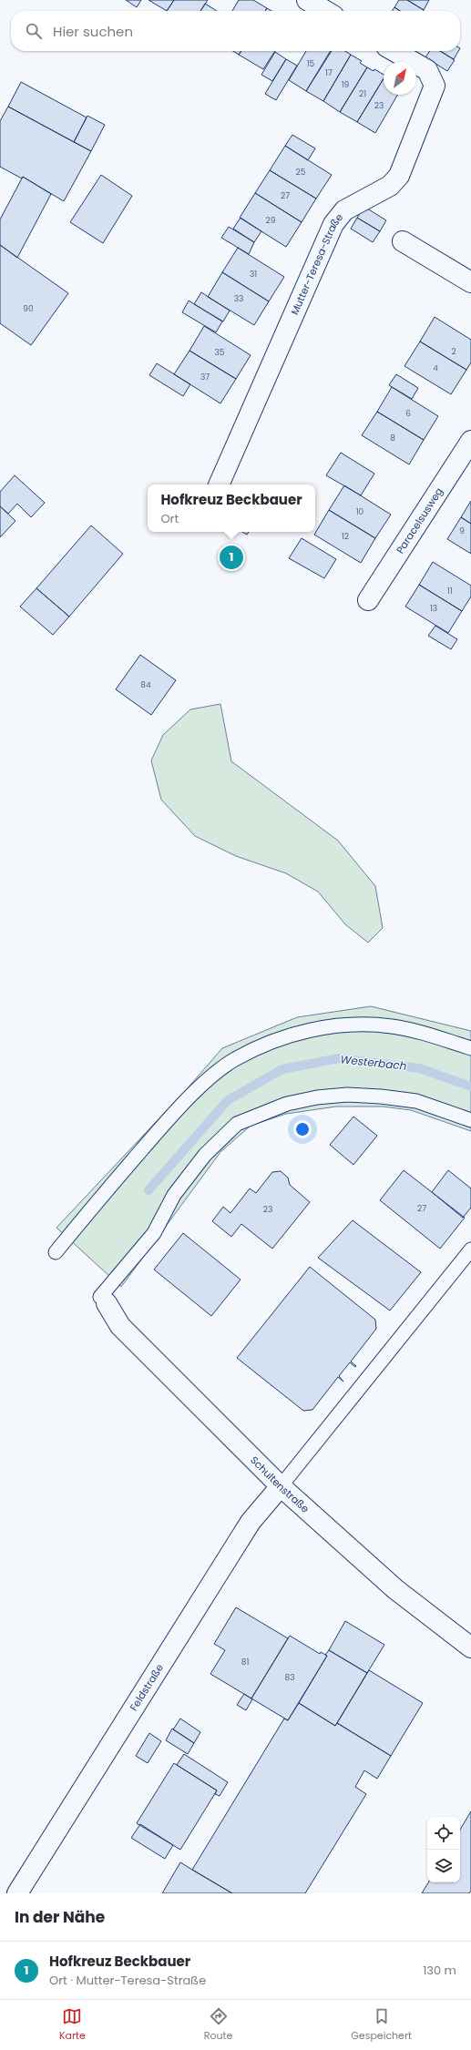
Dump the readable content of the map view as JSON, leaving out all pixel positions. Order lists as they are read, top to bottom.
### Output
{
  "streets": {
    "street": [
      "Mutter-Teresa-Straße",
      "Paracelsusweg",
      "Schultenstraße",
      "Feldstraße"
    ]
  },
  "crossings": [
    ["Schultenstraße", "Feldstraße"]
  ],
  "water": ["Westerbach"],
  "house_numbers": [
    "15",
    "17",
    "19",
    "21",
    "23",
    "25",
    "27",
    "29",
    "31",
    "33",
    "90",
    "2",
    "35",
    "4",
    "37",
    "6",
    "8",
    "10",
    "9",
    "12",
    "11",
    "13",
    "84",
    "27",
    "23",
    "81",
    "83"
  ],
  "north": "top right",
  "page": {
    "search": "Hier suchen",
    "popup": ["Hofkreuz Beckbauer", "Ort"],
    "pins": "1",
    "heading": "In der Nähe",
    "list": [
      {
        "mark": "1",
        "name": "Hofkreuz Beckbauer",
        "note": "Ort · Mutter-Teresa-Straße",
        "value": "130 m"
      }
    ],
    "nav": ["Karte", "Route", "Gespeichert"]
  }
}
